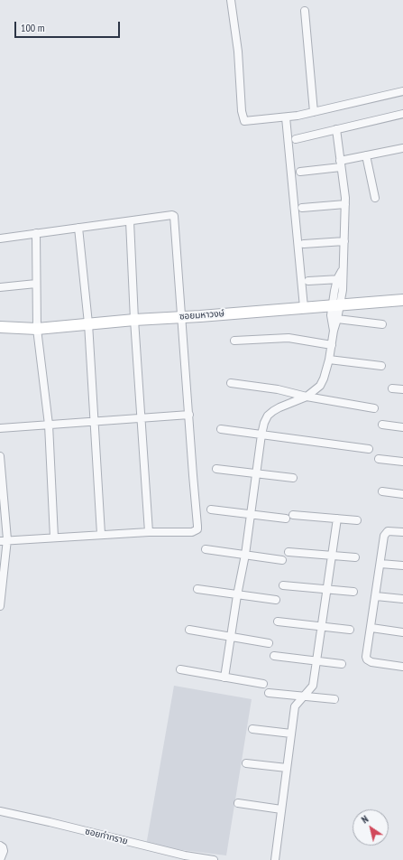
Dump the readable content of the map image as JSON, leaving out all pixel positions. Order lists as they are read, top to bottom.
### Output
{
  "streets": {
    "street": ["ซอยมหาวงษ์", "ซอยท่าทราย"]
  },
  "scale_bar": "100 m",
  "north": "top left"
}
